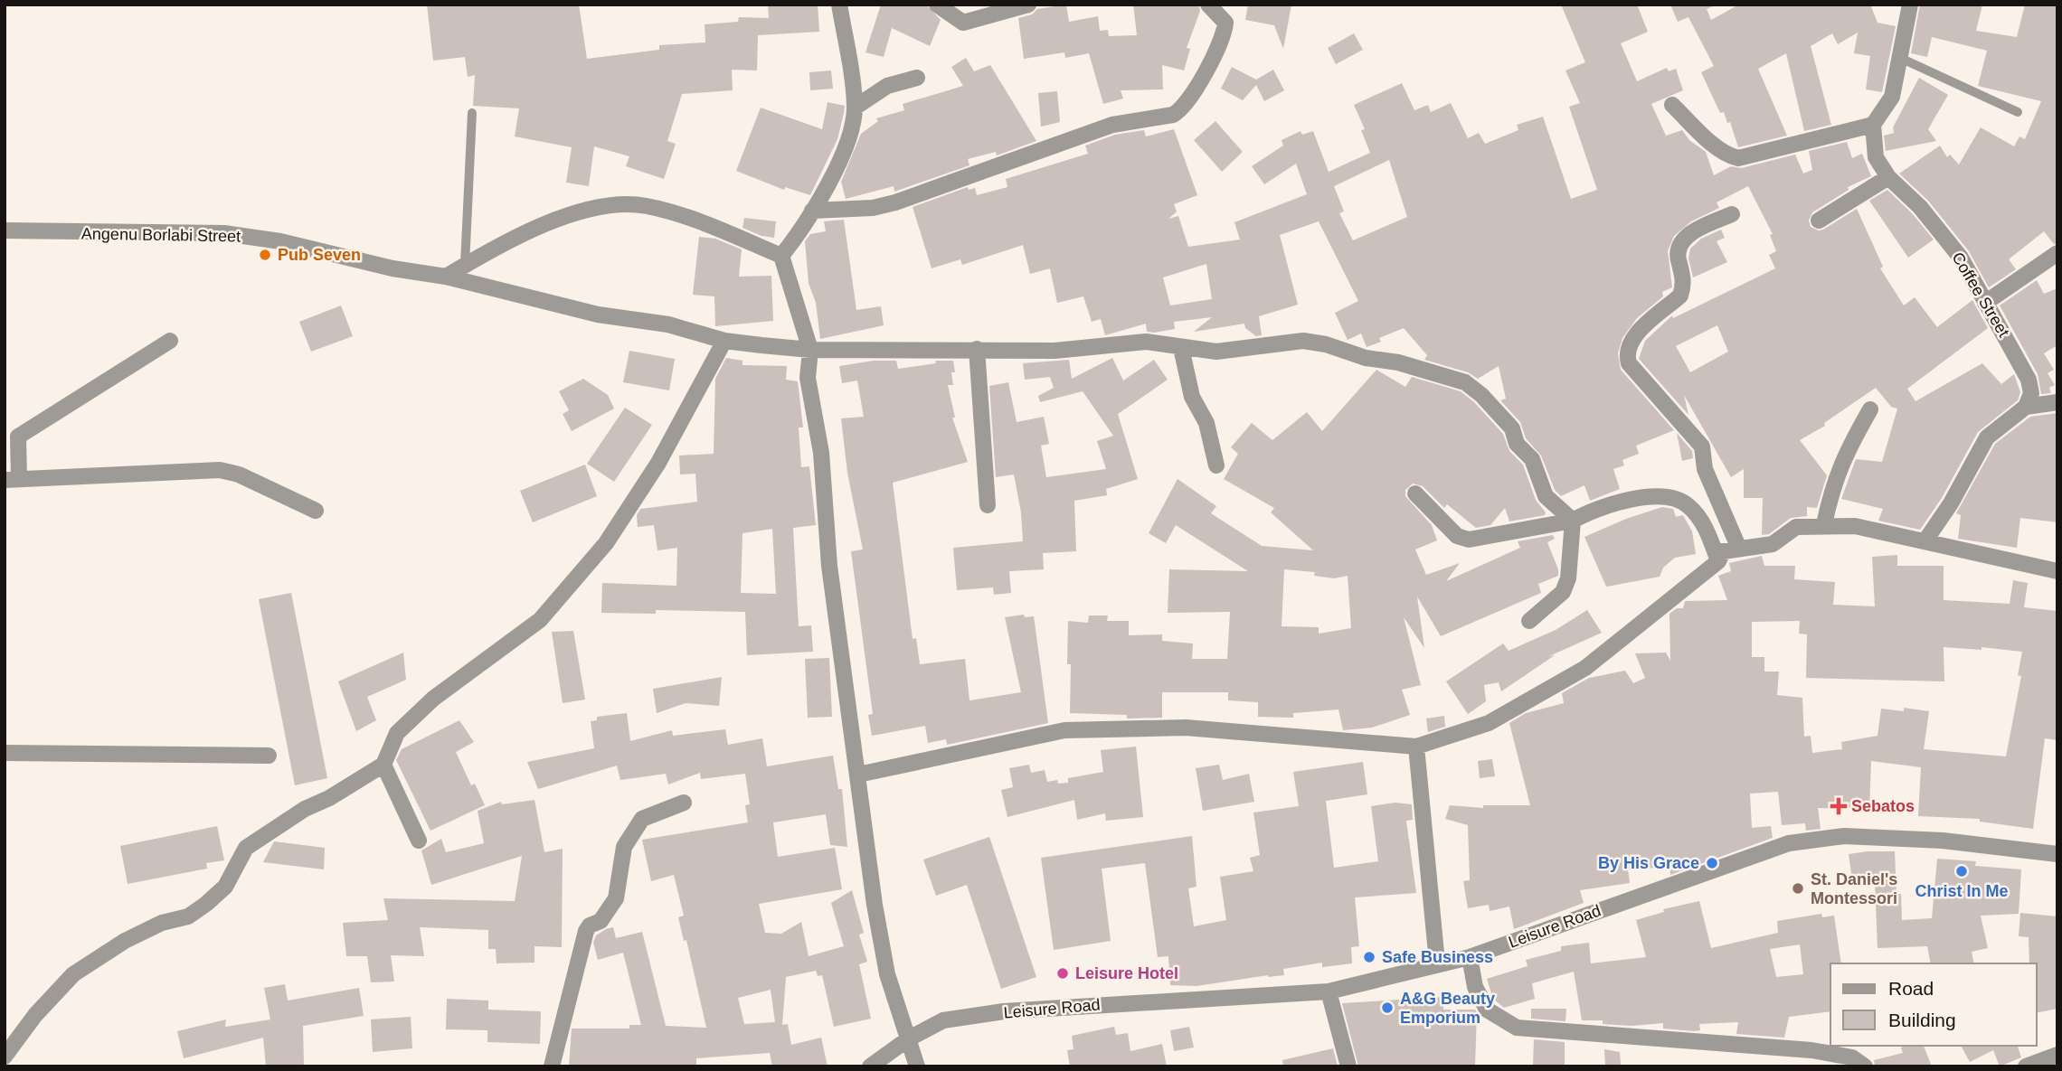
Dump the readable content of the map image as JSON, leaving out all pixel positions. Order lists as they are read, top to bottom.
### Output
{
  "streets": {
    "street": ["Angenu Borlabi Street", "Coffee Street", "Leisure Road"]
  },
  "places": {
    "other": [
      "Pub Seven",
      "By His Grace",
      "Christ In Me",
      "St. Daniel's Montessori",
      "Safe Business",
      "Leisure Hotel",
      "A&G Beauty Emporium"
    ],
    "health": ["Sebatos"]
  },
  "legend": ["Road", "Building"]
}
